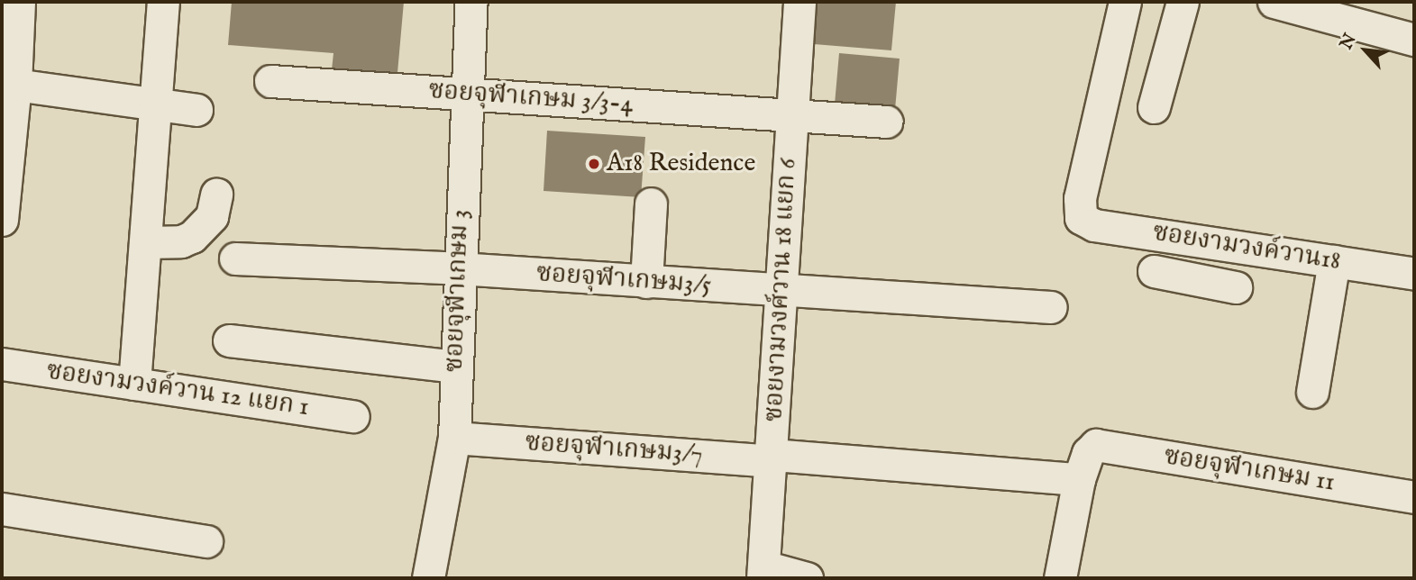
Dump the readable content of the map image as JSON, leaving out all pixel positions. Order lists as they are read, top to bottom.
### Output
{
  "streets": {
    "street": [
      "ซอยจุฬาเกษม 3/3-4",
      "ซอยงามวงค์วาน18",
      "ซอยจุฬาเกษม3/5",
      "ซอยงามวงศ์วาน 18 แยก 6",
      "ซอยจุฬาเกษม 3",
      "ซอยงามวงค์วาน 12 แยก 1",
      "ซอยจุฬาเกษม3/7",
      "ซอยจุฬาเกษม 11"
    ]
  },
  "crossings": [
    ["ซอยจุฬาเกษม 3/3-4", "ซอยงามวงศ์วาน 18 แยก 6"],
    ["ซอยจุฬาเกษม 3/3-4", "ซอยจุฬาเกษม 3"],
    ["ซอยจุฬาเกษม3/5", "ซอยงามวงศ์วาน 18 แยก 6"],
    ["ซอยจุฬาเกษม3/5", "ซอยจุฬาเกษม 3"],
    ["ซอยงามวงศ์วาน 18 แยก 6", "ซอยจุฬาเกษม3/7"],
    ["ซอยจุฬาเกษม 3", "ซอยจุฬาเกษม3/7"],
    ["ซอยจุฬาเกษม3/7", "ซอยจุฬาเกษม 11"]
  ],
  "places": ["A18 Residence"],
  "north": "top left"
}
